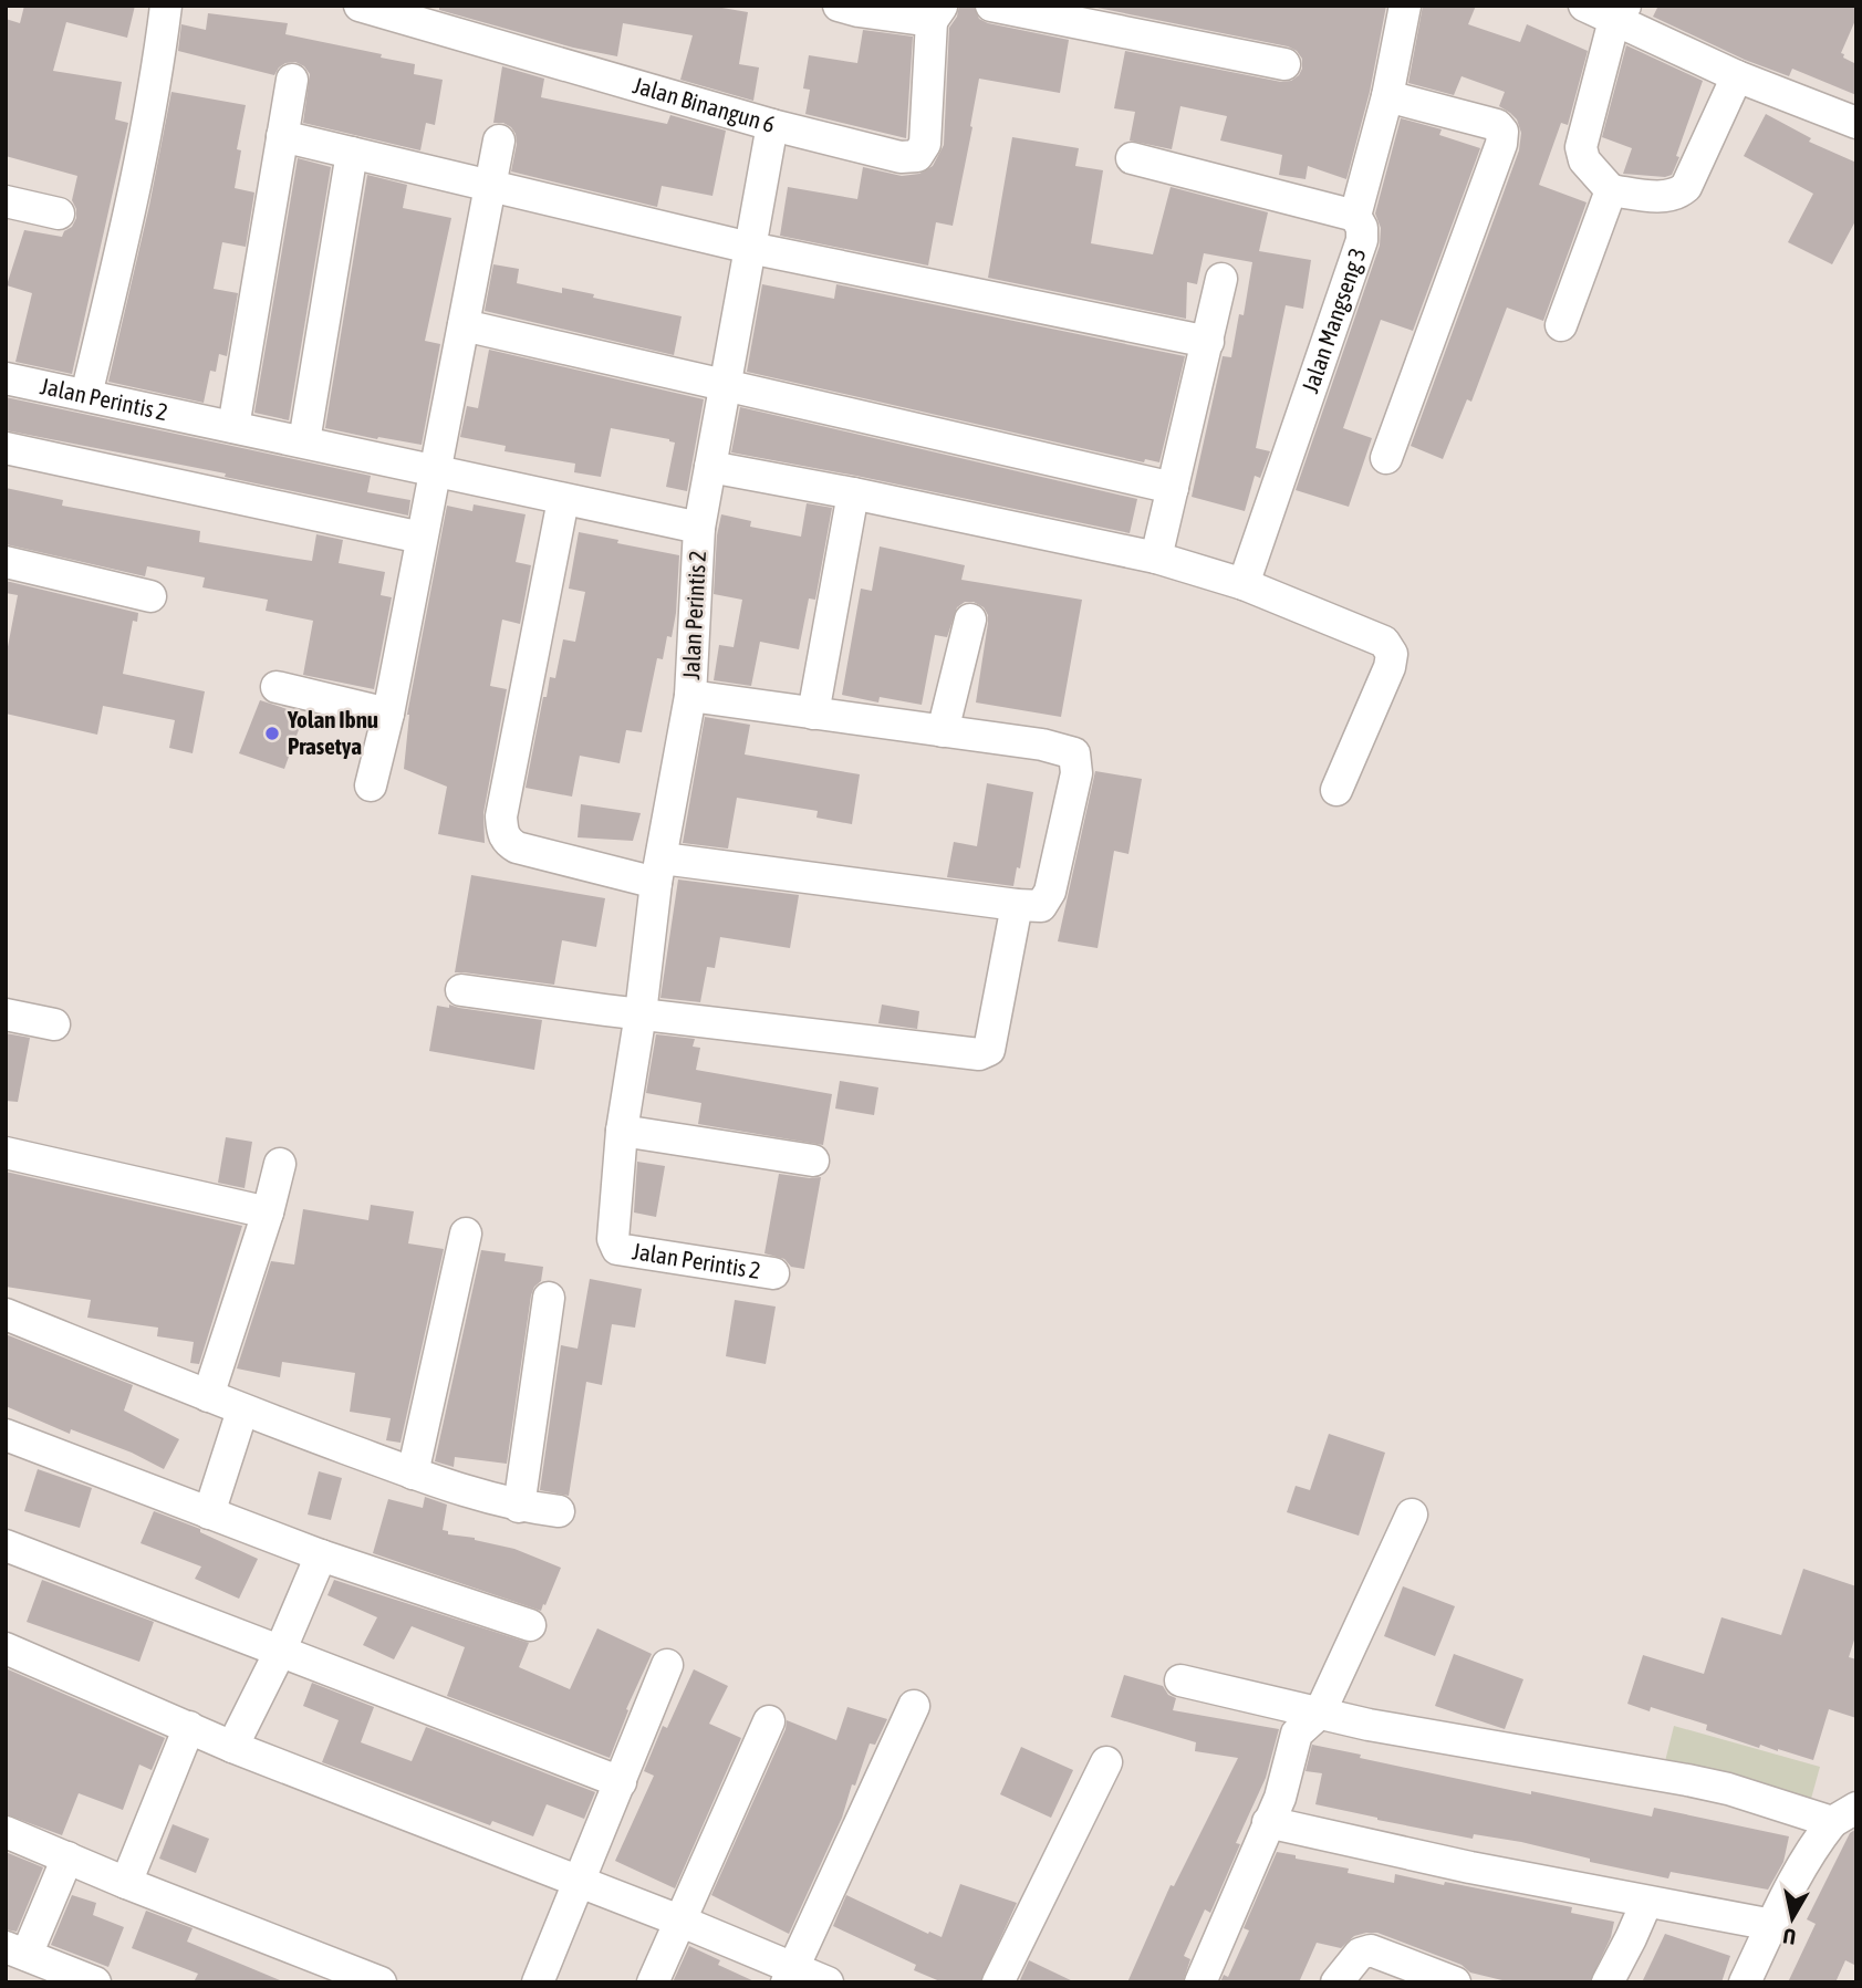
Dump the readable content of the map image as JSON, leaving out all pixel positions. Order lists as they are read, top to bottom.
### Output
{
  "streets": {
    "street": ["Jalan Binangun 6", "Jalan Mangseng 3", "Jalan Perintis 2"]
  },
  "places": ["Yolan Ibnu Prasetya"],
  "north": "bottom"
}
